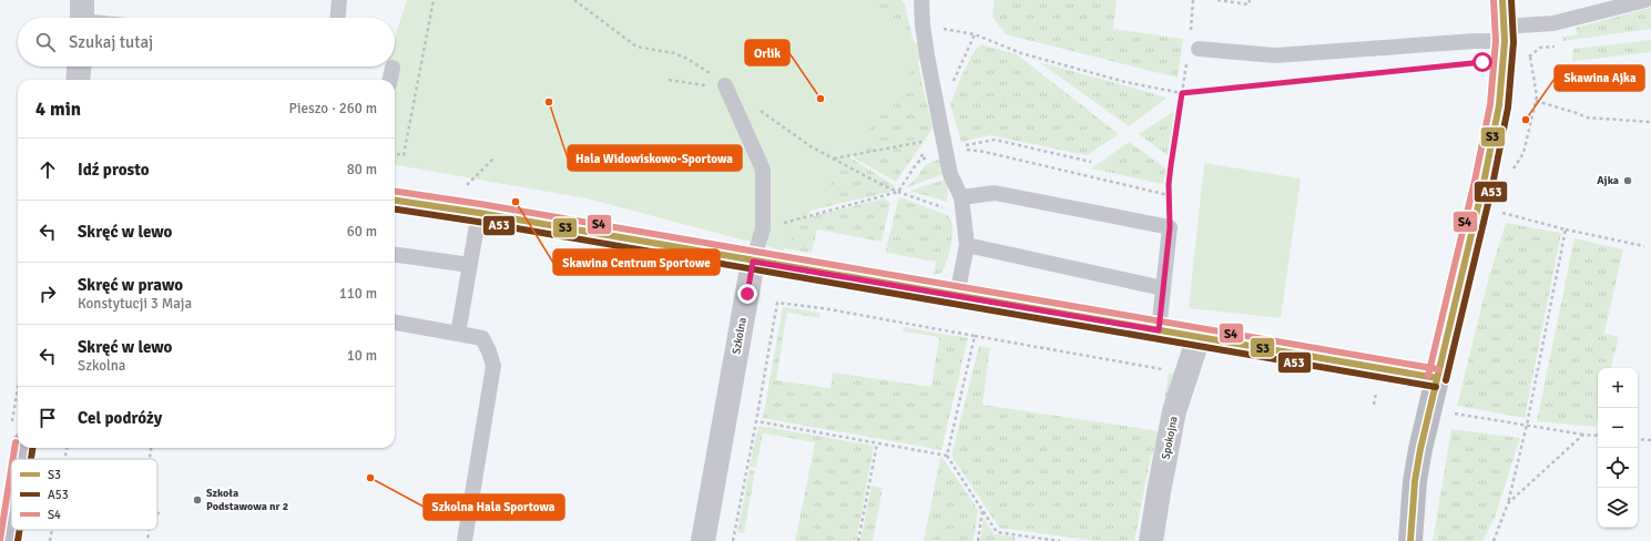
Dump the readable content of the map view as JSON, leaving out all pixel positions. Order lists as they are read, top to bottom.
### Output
{
  "streets": {
    "street": ["Szkolna", "Spokojna"]
  },
  "places": [
    "Orlik",
    "Hala Widowiskowo-Sportowa",
    "Skawina Ajka",
    "Ajka",
    "Skawina Centrum Sportowe",
    "Szkolna Hala Sportowa",
    "Szkoła Podstawowa nr 2"
  ],
  "lines": ["transit line S3", "transit line A53", "transit line S4"],
  "legend": ["S3", "A53", "S4"],
  "page": {
    "search": "Szukaj tutaj",
    "heading": ["4 min", "Pieszo · 260 m"],
    "list": [
      ["Idź prosto", "80 m"],
      ["Skręć w lewo", "60 m"],
      ["Skręć w prawo", "Konstytucji 3 Maja", "110 m"],
      ["Skręć w lewo", "Szkolna", "10 m"],
      "Cel podróży"
    ],
    "map_buttons": ["+", "−"]
  }
}
